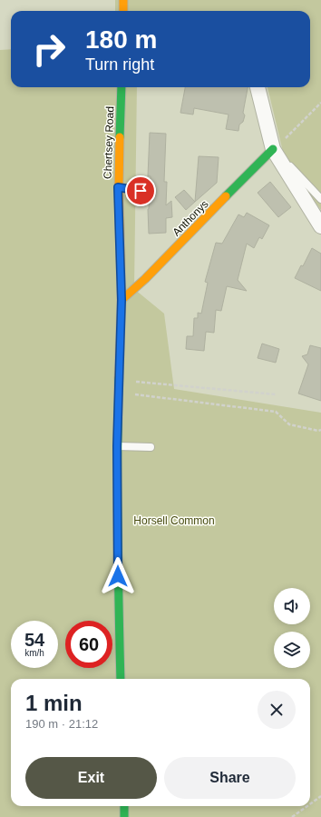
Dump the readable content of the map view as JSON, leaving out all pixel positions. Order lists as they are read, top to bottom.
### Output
{
  "streets": {
    "main road": ["Chertsey Road", "Anthonys"]
  },
  "crossings": [
    ["Chertsey Road", "Anthonys"]
  ],
  "parks": ["Horsell Common"],
  "page": {
    "turn": ["180 m", "Turn right"],
    "speed": "54 km/h",
    "limit": "60",
    "heading": ["1 min", "190 m · 21:12"],
    "buttons": ["Exit", "Share"]
  }
}
